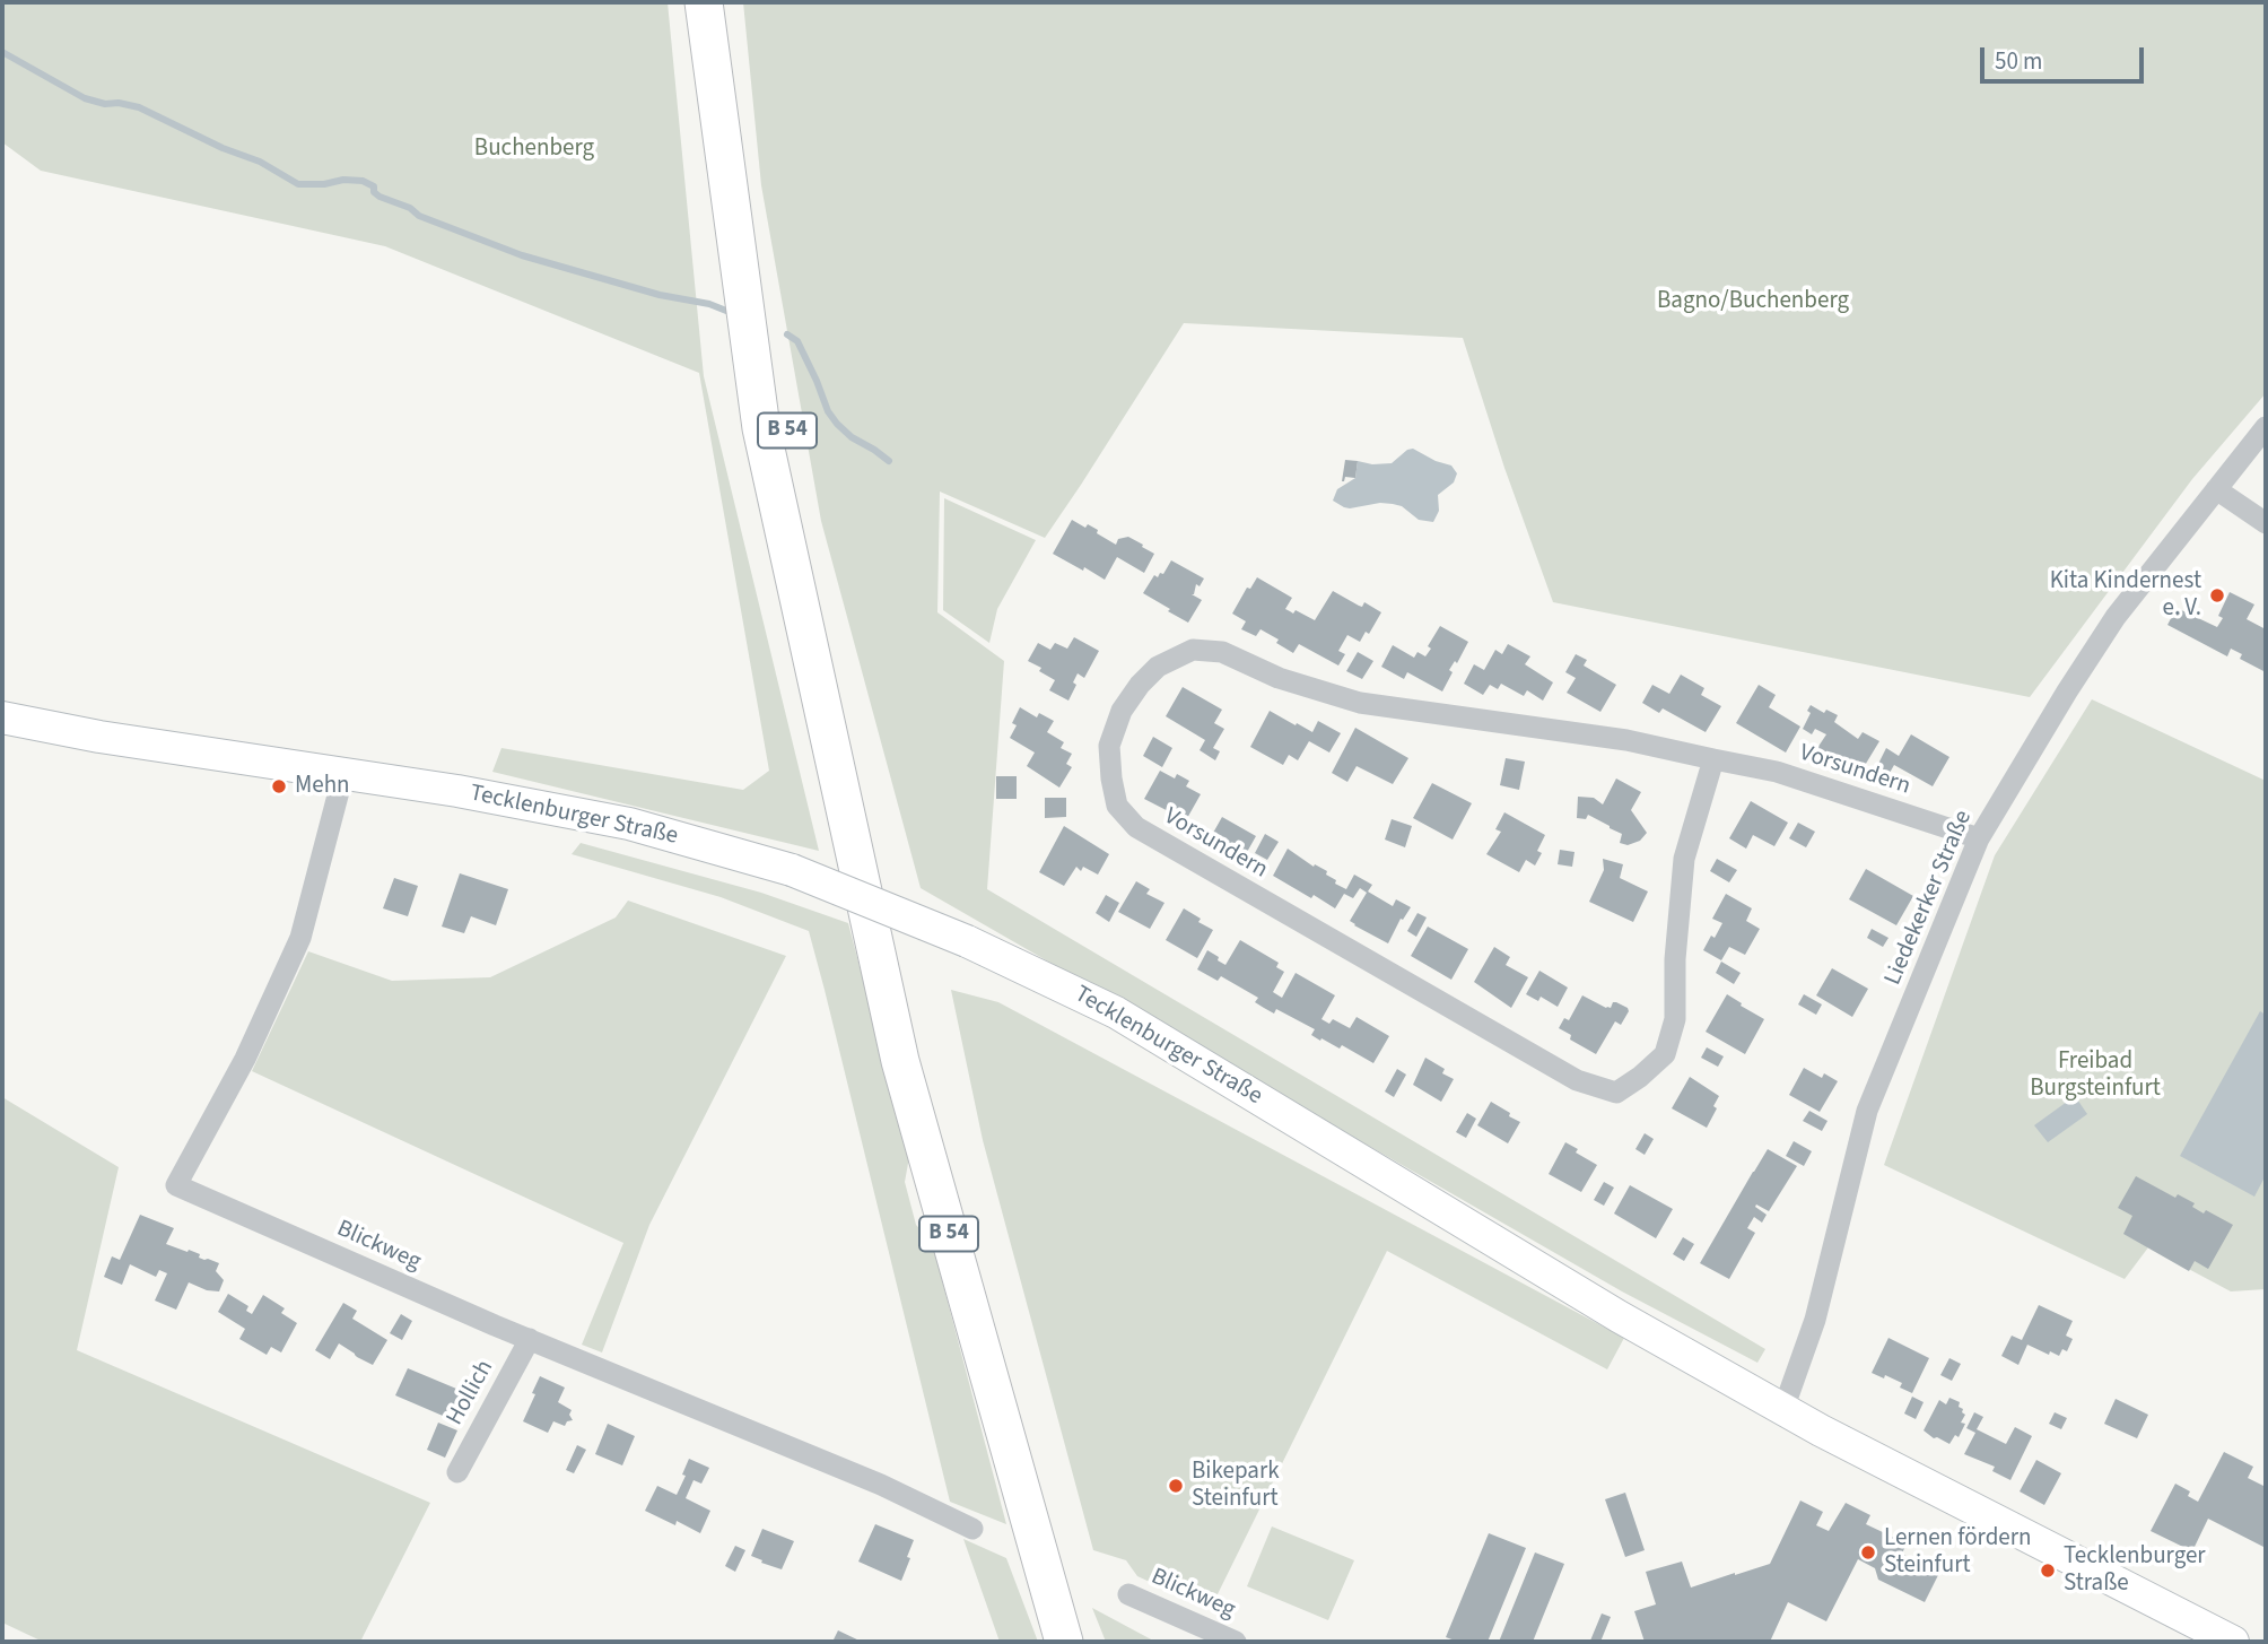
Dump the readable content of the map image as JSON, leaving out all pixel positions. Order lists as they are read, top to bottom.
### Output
{
  "streets": {
    "highway": ["B 54"],
    "main road": ["Tecklenburger Straße"],
    "street": [
      "Vorsundern",
      "Liedekerker Straße",
      "Blickweg",
      "Hollich"
    ]
  },
  "crossings": [
    ["Vorsundern", "Liedekerker Straße"],
    ["Tecklenburger Straße", "Liedekerker Straße"],
    ["Tecklenburger Straße", "Blickweg"],
    ["Blickweg", "Hollich"]
  ],
  "parks": ["Buchenberg", "Bagno/Buchenberg", "Freibad Burgsteinfurt"],
  "places": [
    "Kita Kindernest e. V.",
    "Mehn",
    "Bikepark Steinfurt",
    "Lernen fördern Steinfurt",
    "Tecklenburger Straße"
  ],
  "scale_bar": "50 m"
}
